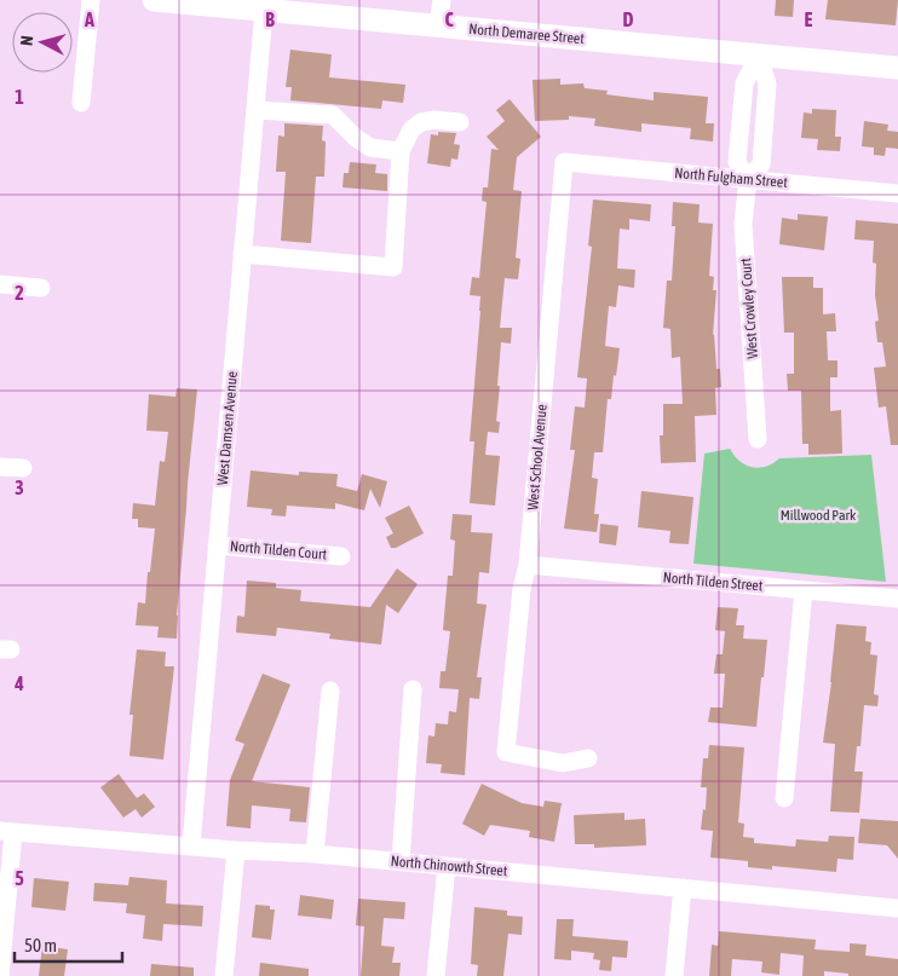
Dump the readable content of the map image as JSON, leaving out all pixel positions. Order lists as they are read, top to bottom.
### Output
{
  "streets": {
    "main road": ["North Demaree Street"],
    "street": [
      "North Fulgham Street",
      "West Crowley Court",
      "West Damsen Avenue",
      "West School Avenue",
      "North Tilden Court",
      "North Tilden Street",
      "North Chinowth Street"
    ]
  },
  "crossings": [
    ["North Demaree Street", "West Crowley Court"],
    ["North Demaree Street", "West Damsen Avenue"],
    ["North Fulgham Street", "West Crowley Court"],
    ["North Fulgham Street", "West School Avenue"],
    ["West Damsen Avenue", "North Tilden Court"],
    ["West Damsen Avenue", "North Chinowth Street"],
    ["West School Avenue", "North Tilden Street"]
  ],
  "parks": ["Millwood Park"],
  "scale_bar": "50 m",
  "north": "left",
  "grid": {
    "columns": [
      "A",
      "B",
      "C",
      "D",
      "E"
    ],
    "rows": [
      "1",
      "2",
      "3",
      "4",
      "5"
    ]
  }
}
